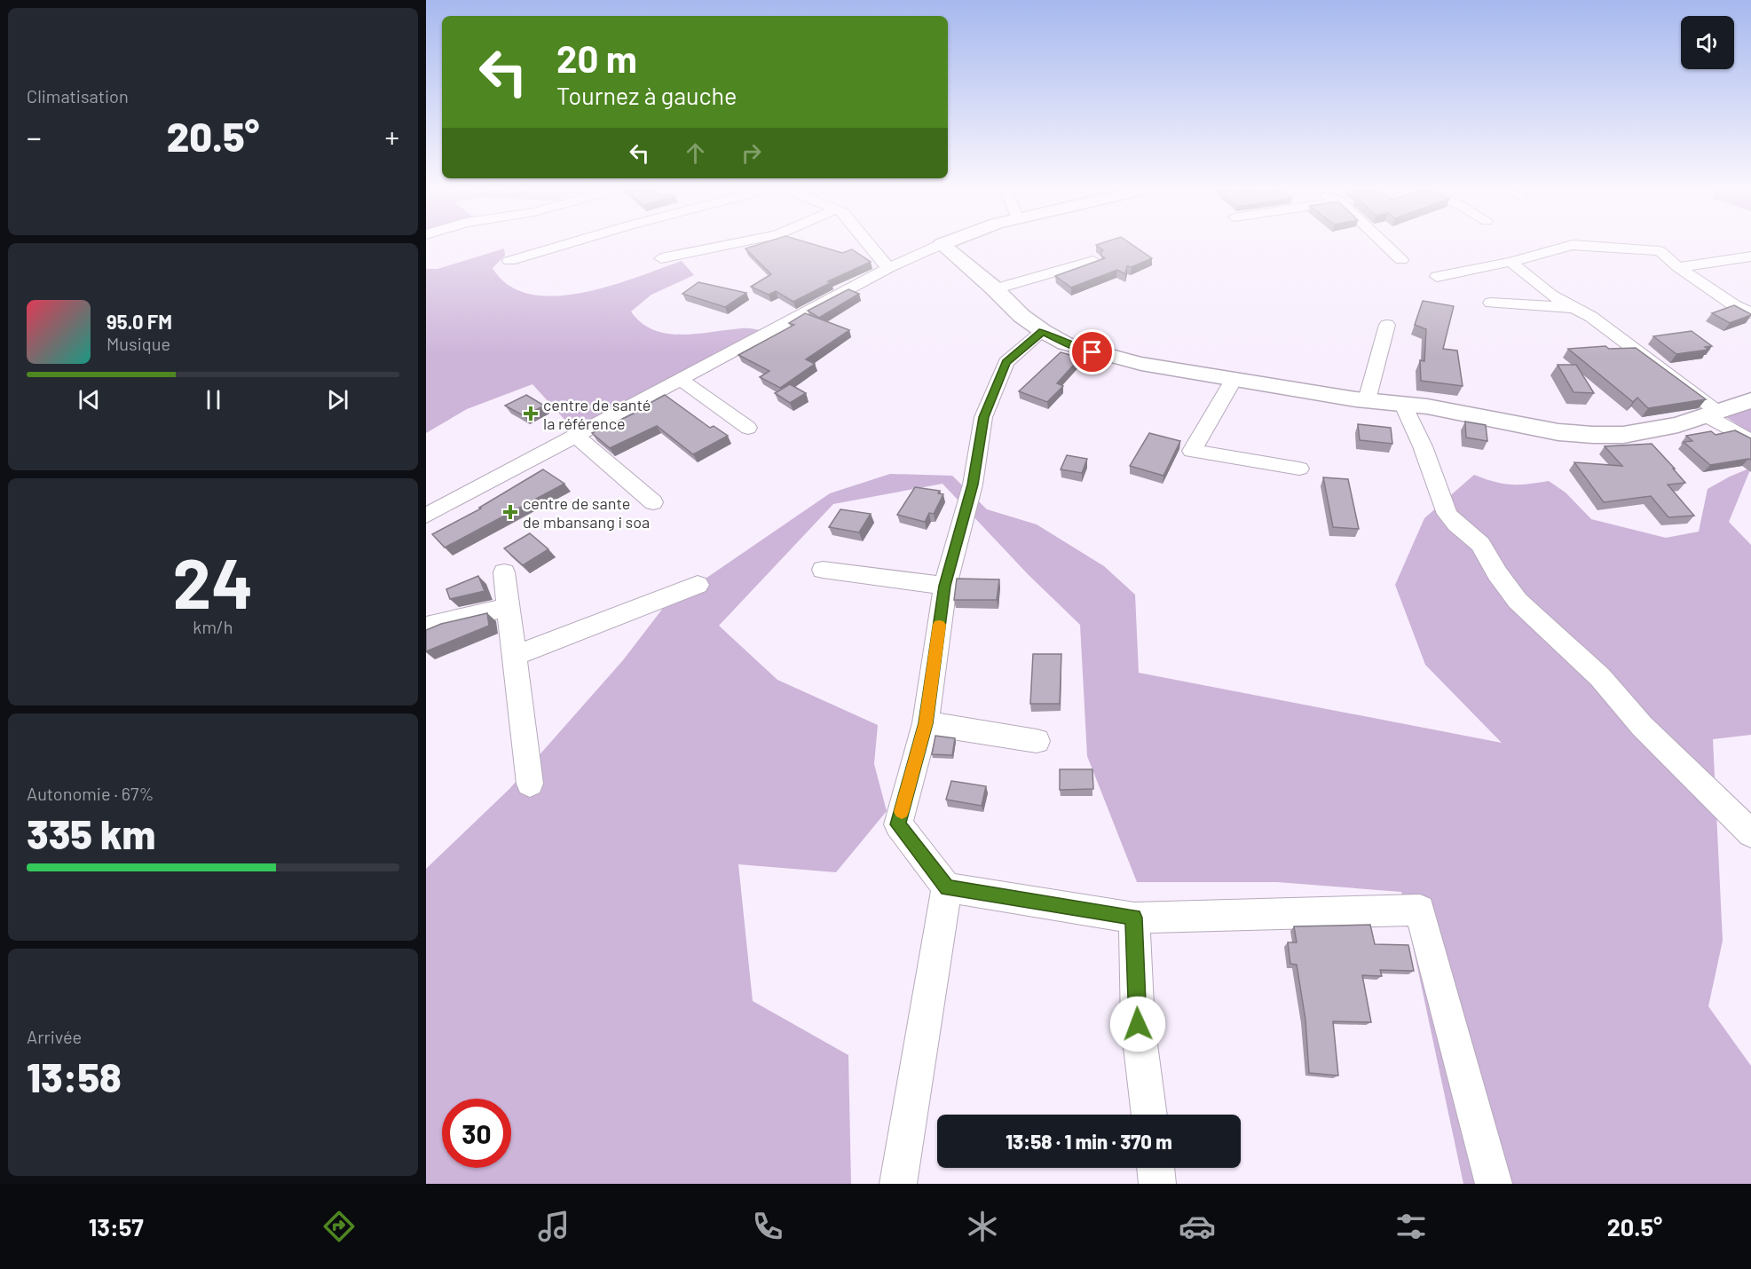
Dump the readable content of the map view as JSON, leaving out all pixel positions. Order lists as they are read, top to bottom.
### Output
{
  "places": {
    "health": ["centre de santé la référence", "centre de sante de mbansang i soa"]
  },
  "page": {
    "tile": [
      "Climatisation",
      ["24", "km/h"],
      ["Autonomie · 67%", "335 km"],
      ["Arrivée", "13:58"]
    ],
    "turn": ["20 m", "Tournez à gauche"],
    "heat": ["−", "20.5°", "+"],
    "song": ["95.0 FM", "Musique"],
    "limit": "30",
    "trip": "13:58 · 1 min · 370 m",
    "tabs": ["13:57", "20.5°"]
  }
}
